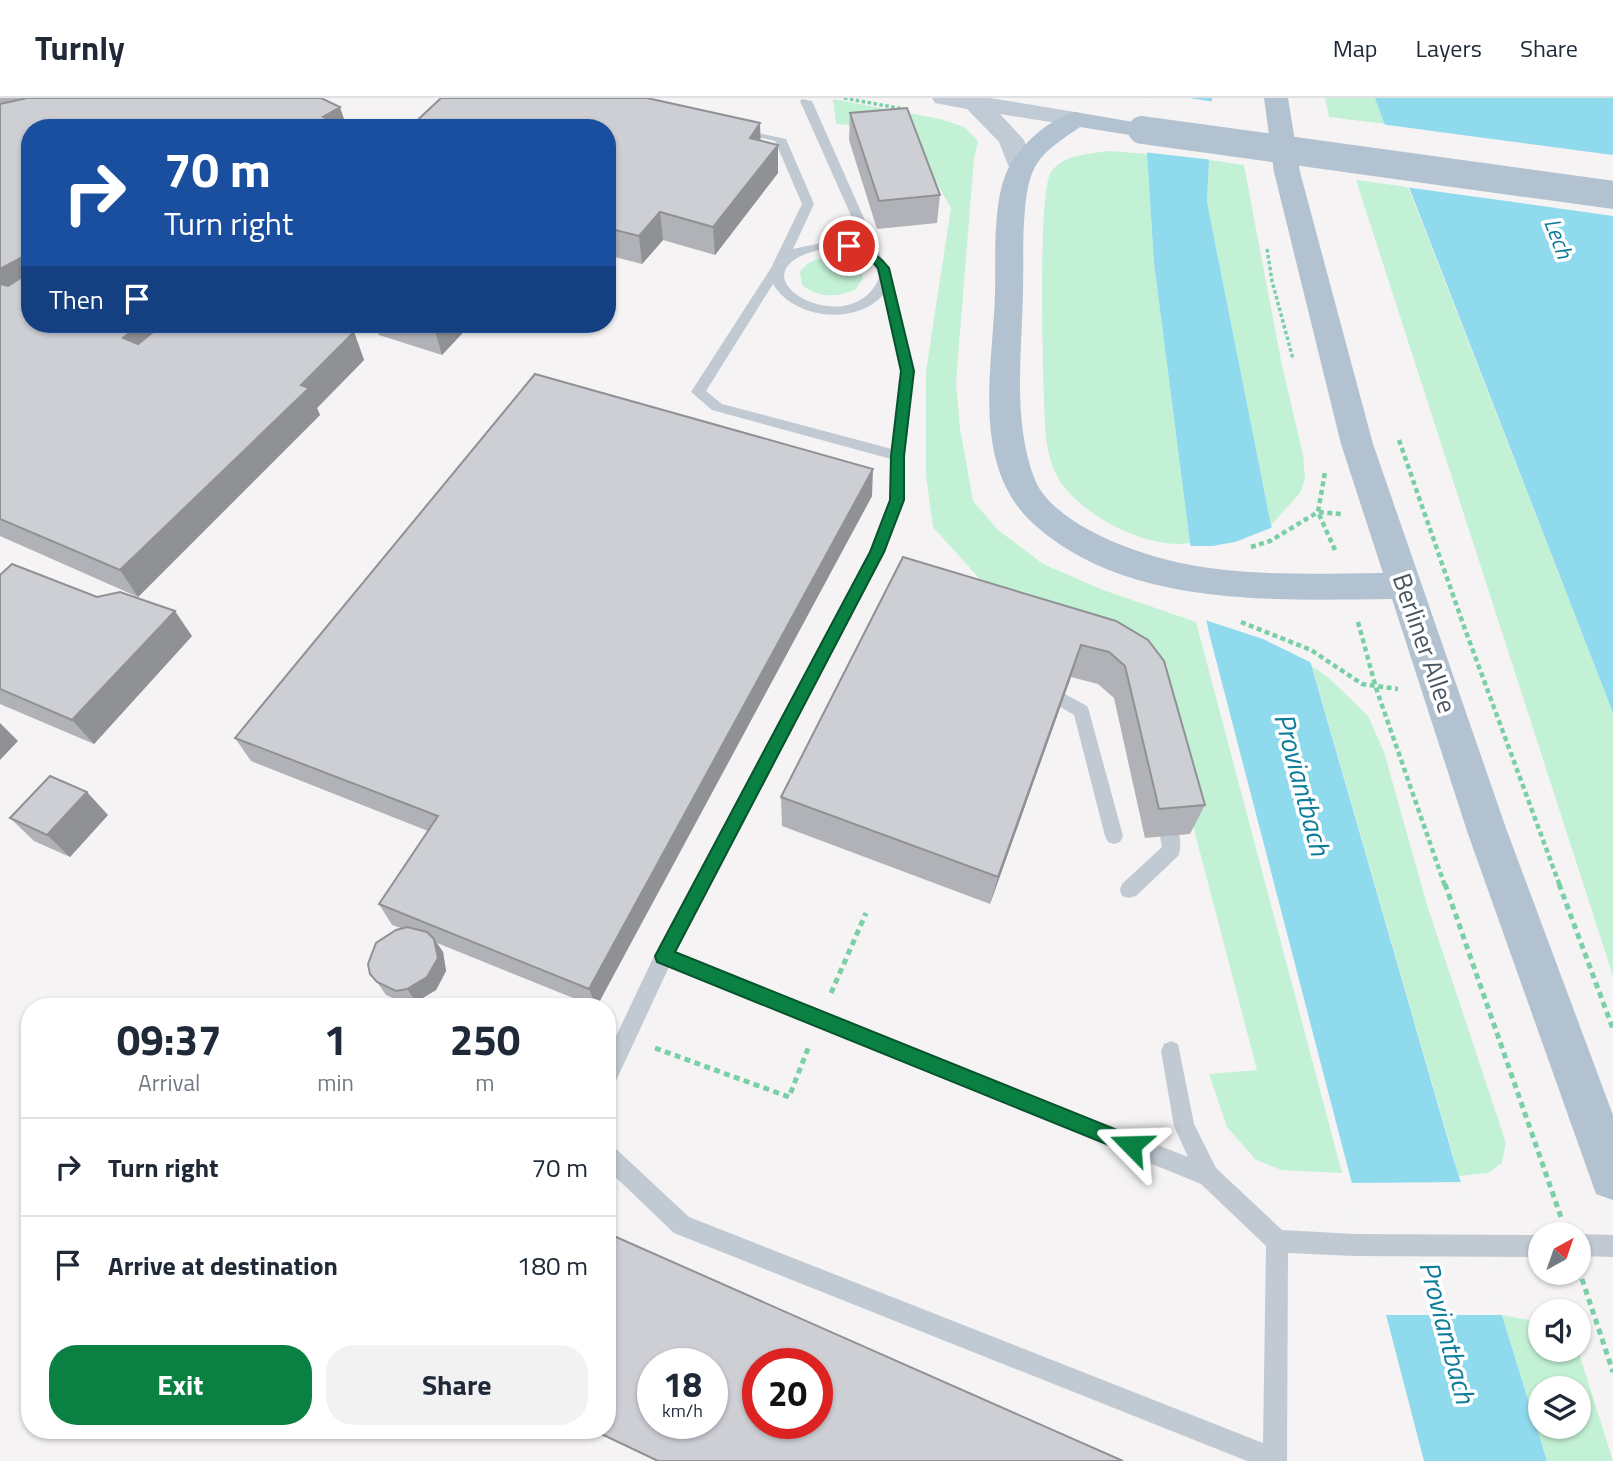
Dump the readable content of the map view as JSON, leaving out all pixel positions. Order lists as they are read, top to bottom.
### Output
{
  "streets": {
    "main road": ["Berliner Allee"]
  },
  "water": ["Lech", "Proviantbach"],
  "north": "top right",
  "page": {
    "header": "Turnly",
    "nav": ["Map", "Layers", "Share"],
    "turn": ["70 m", "Turn right"],
    "then": "Then",
    "eta": [
      "09:37",
      "Arrival",
      "1",
      "min",
      "250",
      "m"
    ],
    "list": [
      {
        "name": "Turn right",
        "value": "70 m"
      },
      {
        "name": "Arrive at destination",
        "value": "180 m"
      }
    ],
    "buttons": ["Exit", "Share"],
    "speed": "18 km/h",
    "limit": "20"
  }
}
